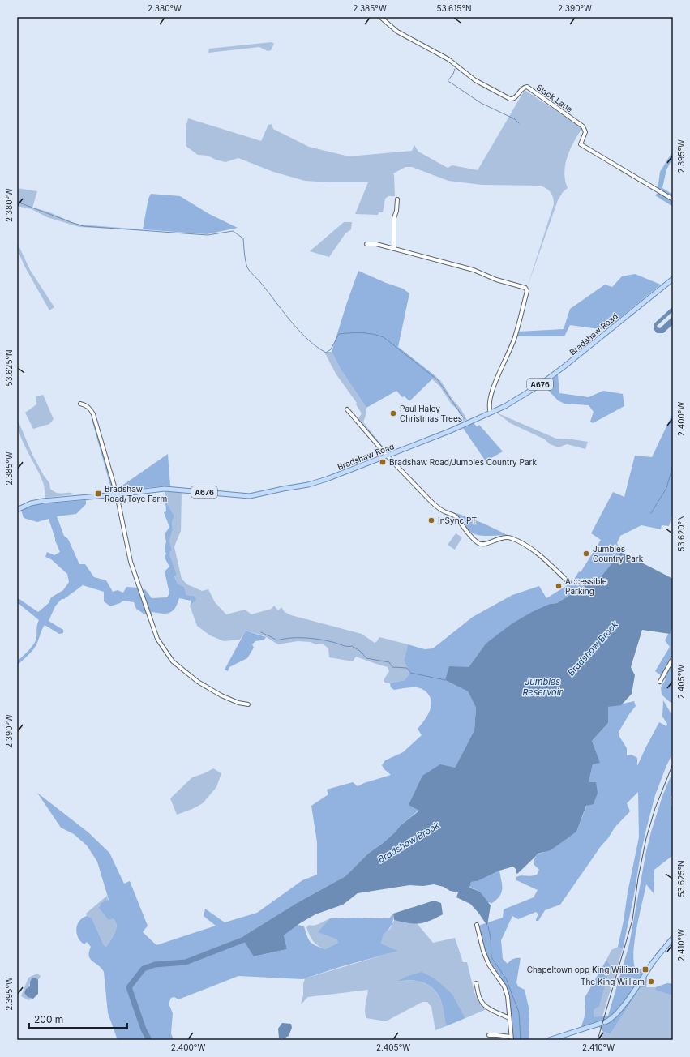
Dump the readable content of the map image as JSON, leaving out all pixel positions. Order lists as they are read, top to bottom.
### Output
{
  "streets": {
    "main road": ["Bradshaw Road", "A676"],
    "street": ["Slack Lane"]
  },
  "water": ["Bradshaw Brook", "Jumbles Reservoir"],
  "places": {
    "other": [
      "Paul Haley Christmas Trees",
      "InSync PT",
      "Jumbles Country Park",
      "Accessible Parking",
      "The King William"
    ],
    "transit": ["Bradshaw Road/Jumbles Country Park", "Bradshaw Road/Toye Farm", "Chapeltown opp King William"]
  },
  "scale_bar": "200 m",
  "coordinates": [
    "2.380°W",
    "2.385°W",
    "53.615°N",
    "2.390°W",
    "2.395°W",
    "53.625°N",
    "2.400°W",
    "53.620°N",
    "2.405°W",
    "2.410°W"
  ]
}
